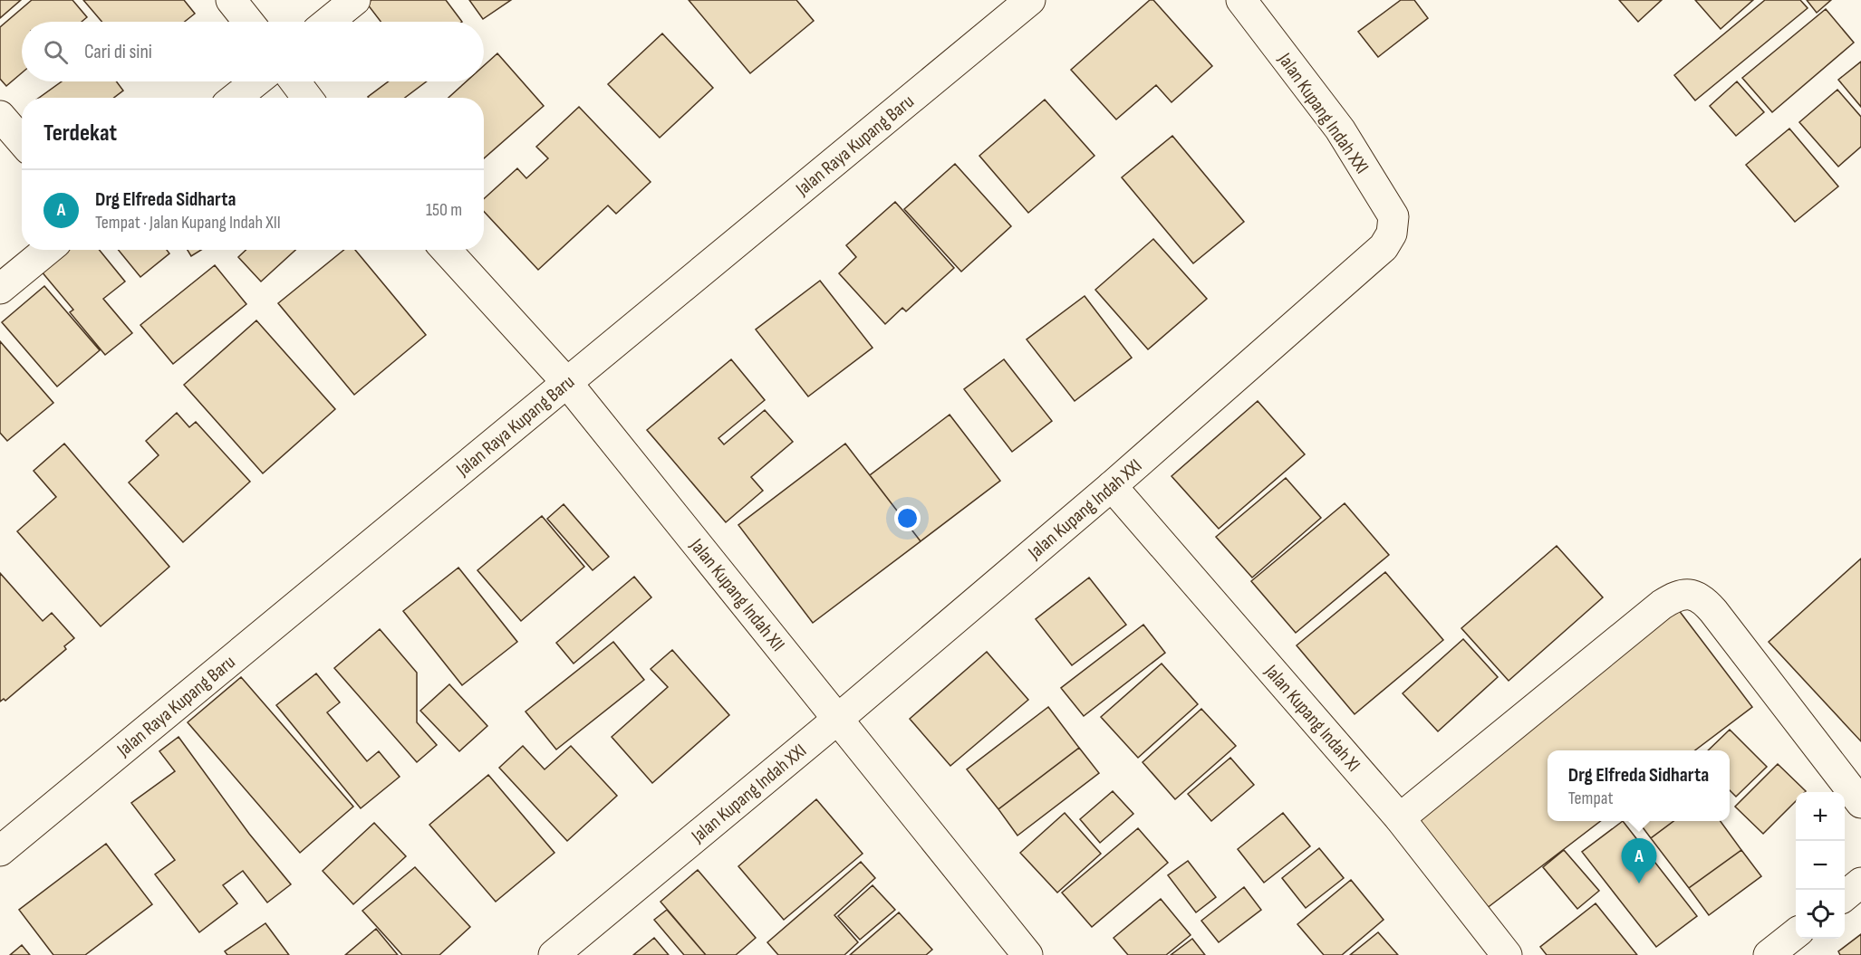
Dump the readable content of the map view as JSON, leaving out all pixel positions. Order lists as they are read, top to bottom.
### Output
{
  "streets": {
    "street": [
      "Jalan Kupang Indah XXI",
      "Jalan Raya Kupang Baru",
      "Jalan Kupang Indah XII",
      "Jalan Kupang Indah XI"
    ]
  },
  "crossings": [
    ["Jalan Kupang Indah XXI", "Jalan Kupang Indah XII"],
    ["Jalan Kupang Indah XXI", "Jalan Kupang Indah XI"],
    ["Jalan Raya Kupang Baru", "Jalan Kupang Indah XII"]
  ],
  "page": {
    "search": "Cari di sini",
    "heading": "Terdekat",
    "list": [
      {
        "mark": "A",
        "name": "Drg Elfreda Sidharta",
        "note": "Tempat · Jalan Kupang Indah XII",
        "value": "150 m"
      }
    ],
    "popup": ["Drg Elfreda Sidharta", "Tempat"],
    "map_buttons": ["+", "−"],
    "pins": "A"
  }
}
